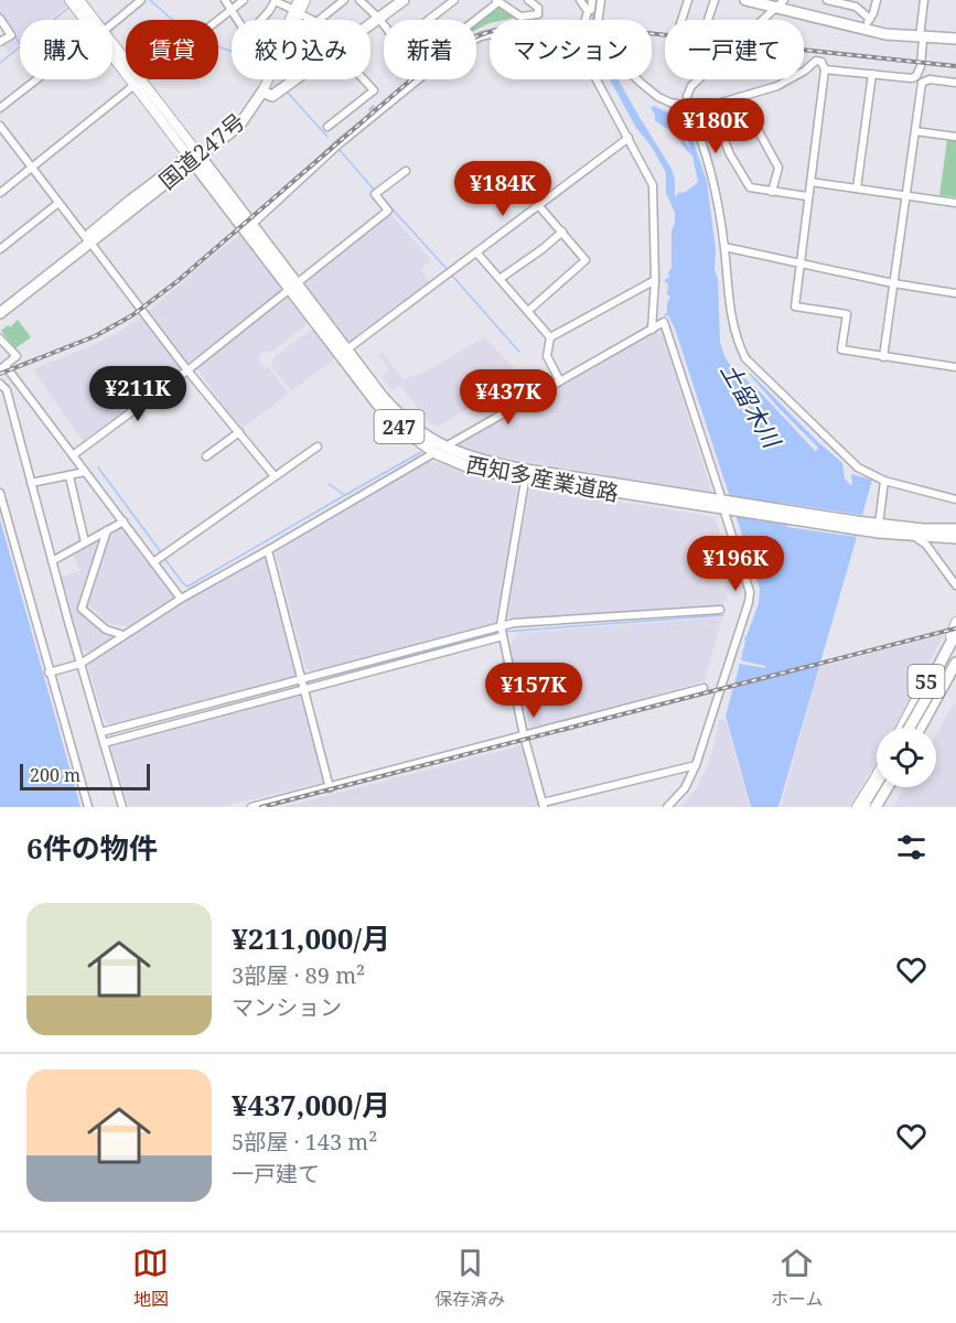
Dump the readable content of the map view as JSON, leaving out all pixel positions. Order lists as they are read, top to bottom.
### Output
{
  "streets": {
    "highway": ["国道247号", "247", "西知多産業道路"],
    "main road": ["55"]
  },
  "crossings": [
    ["国道247号", "西知多産業道路"]
  ],
  "water": ["土留木川"],
  "scale_bar": "200 m",
  "page": {
    "chip": [
      "購入",
      "賃貸",
      "絞り込み",
      "新着",
      "マンション",
      "一戸建て"
    ],
    "price": [
      "¥180K",
      "¥184K",
      "¥211K",
      "¥437K",
      "¥196K",
      "¥157K"
    ],
    "scale": "200 m",
    "heading": "6件の物件",
    "list": [
      {
        "name": "¥211,000/月",
        "note": "3部屋 · 89 m² · マンション"
      },
      {
        "name": "¥437,000/月",
        "note": "5部屋 · 143 m² · 一戸建て"
      }
    ],
    "tabs": ["地図", "保存済み", "ホーム"]
  }
}
